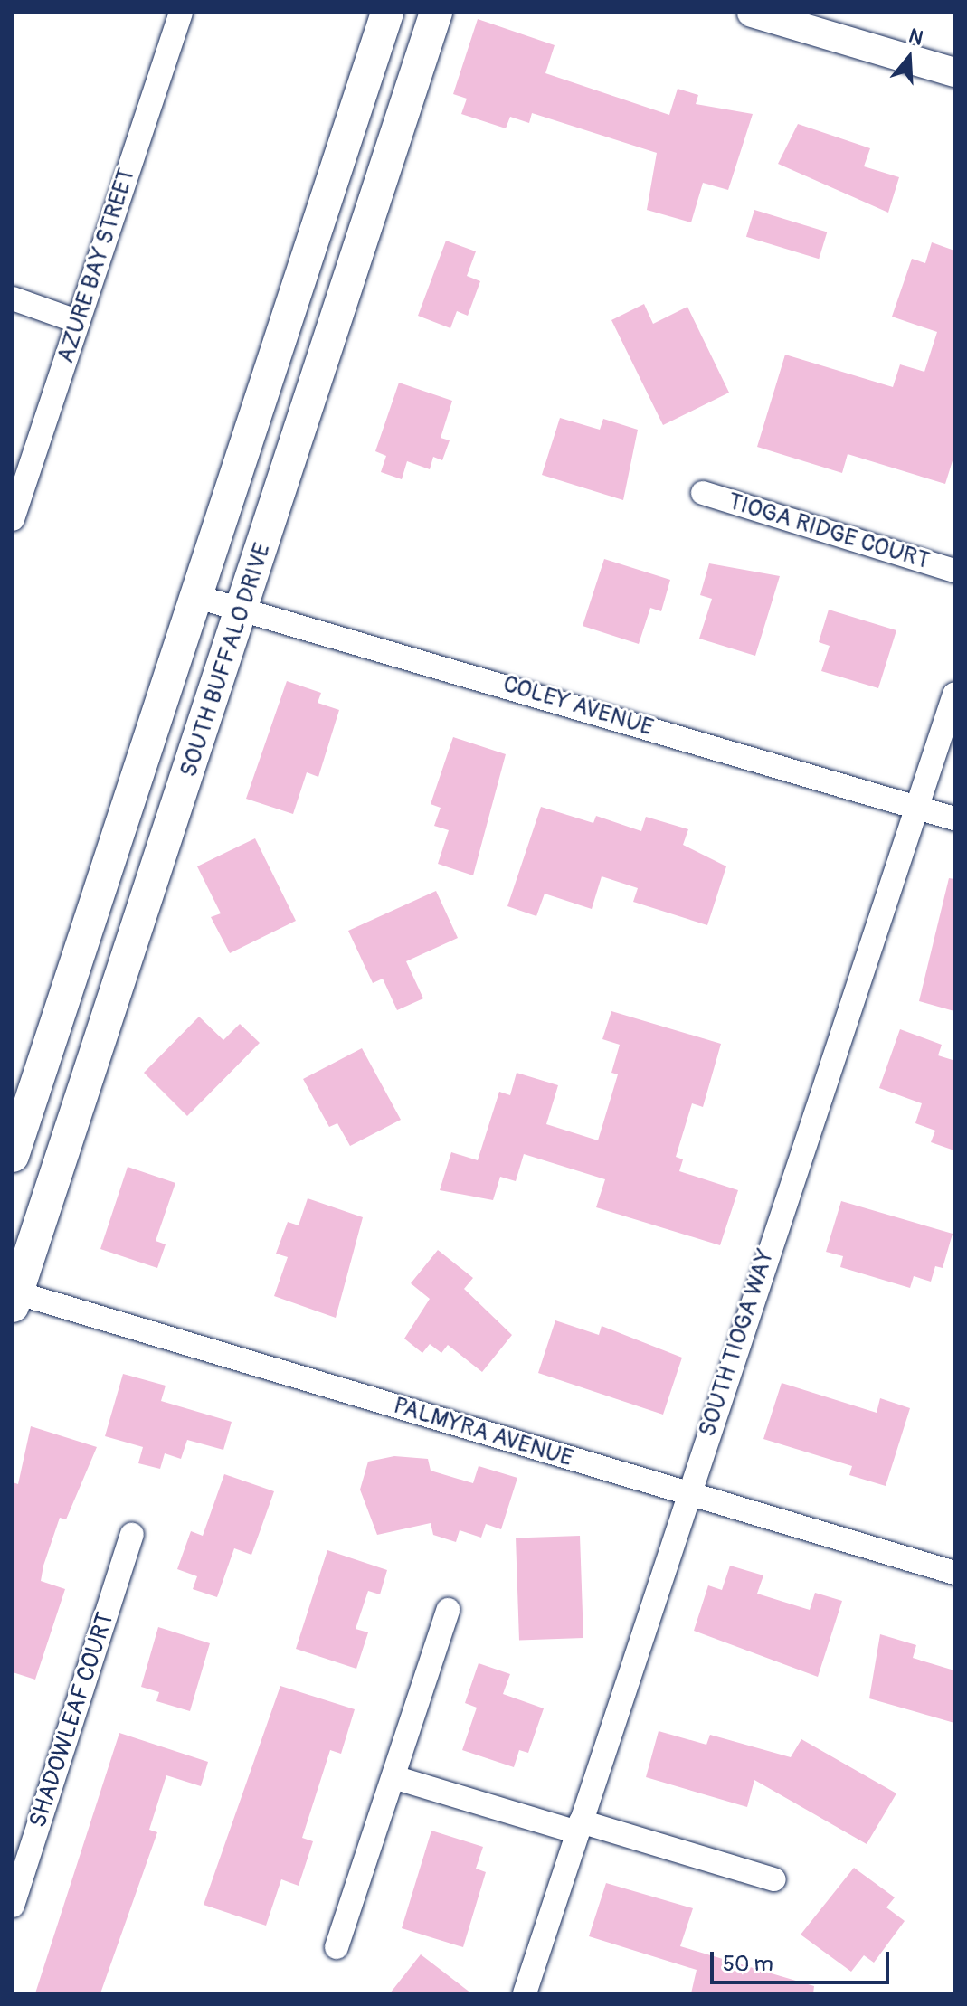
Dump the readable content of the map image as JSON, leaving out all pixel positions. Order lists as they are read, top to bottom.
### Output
{
  "streets": {
    "main road": ["SOUTH BUFFALO DRIVE"],
    "street": [
      "AZURE BAY STREET",
      "TIOGA RIDGE COURT",
      "COLEY AVENUE",
      "SOUTH TIOGA WAY",
      "PALMYRA AVENUE",
      "SHADOWLEAF COURT"
    ]
  },
  "crossings": [
    ["SOUTH BUFFALO DRIVE", "COLEY AVENUE"],
    ["SOUTH BUFFALO DRIVE", "PALMYRA AVENUE"],
    ["COLEY AVENUE", "SOUTH TIOGA WAY"],
    ["SOUTH TIOGA WAY", "PALMYRA AVENUE"]
  ],
  "scale_bar": "50 m",
  "north": "top"
}
